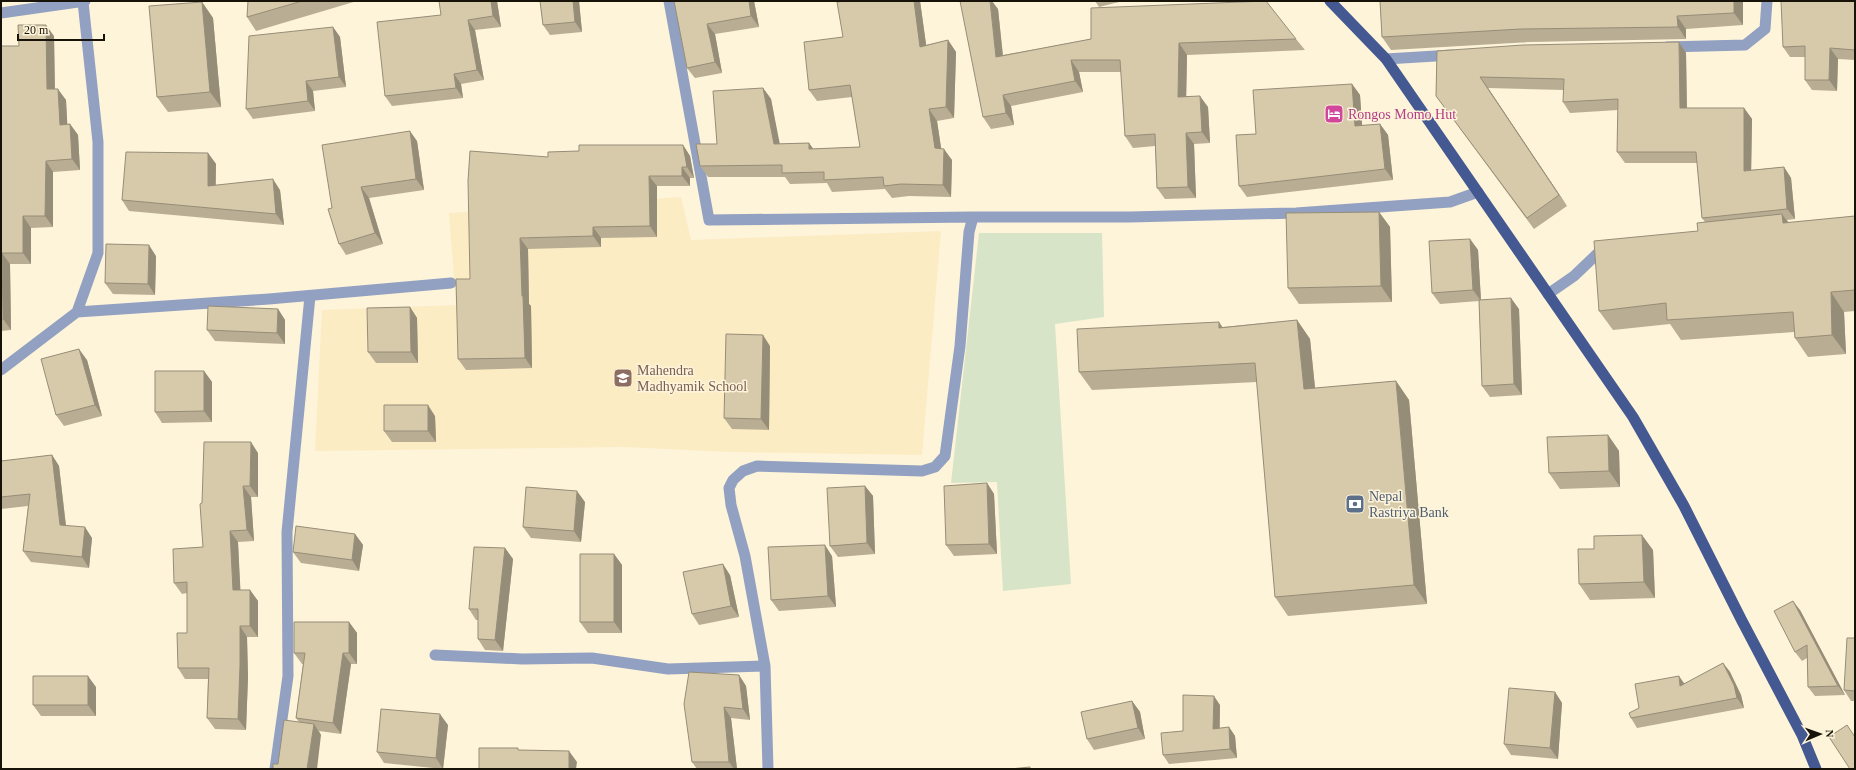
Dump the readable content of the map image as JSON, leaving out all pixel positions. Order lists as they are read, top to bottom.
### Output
{
  "places": {
    "hotel": ["Rongos Momo Hut"],
    "school or university": ["Mahendra Madhyamik School"],
    "bank": ["Nepal Rastriya Bank"]
  },
  "scale_bar": "20 m",
  "north": "right"
}
